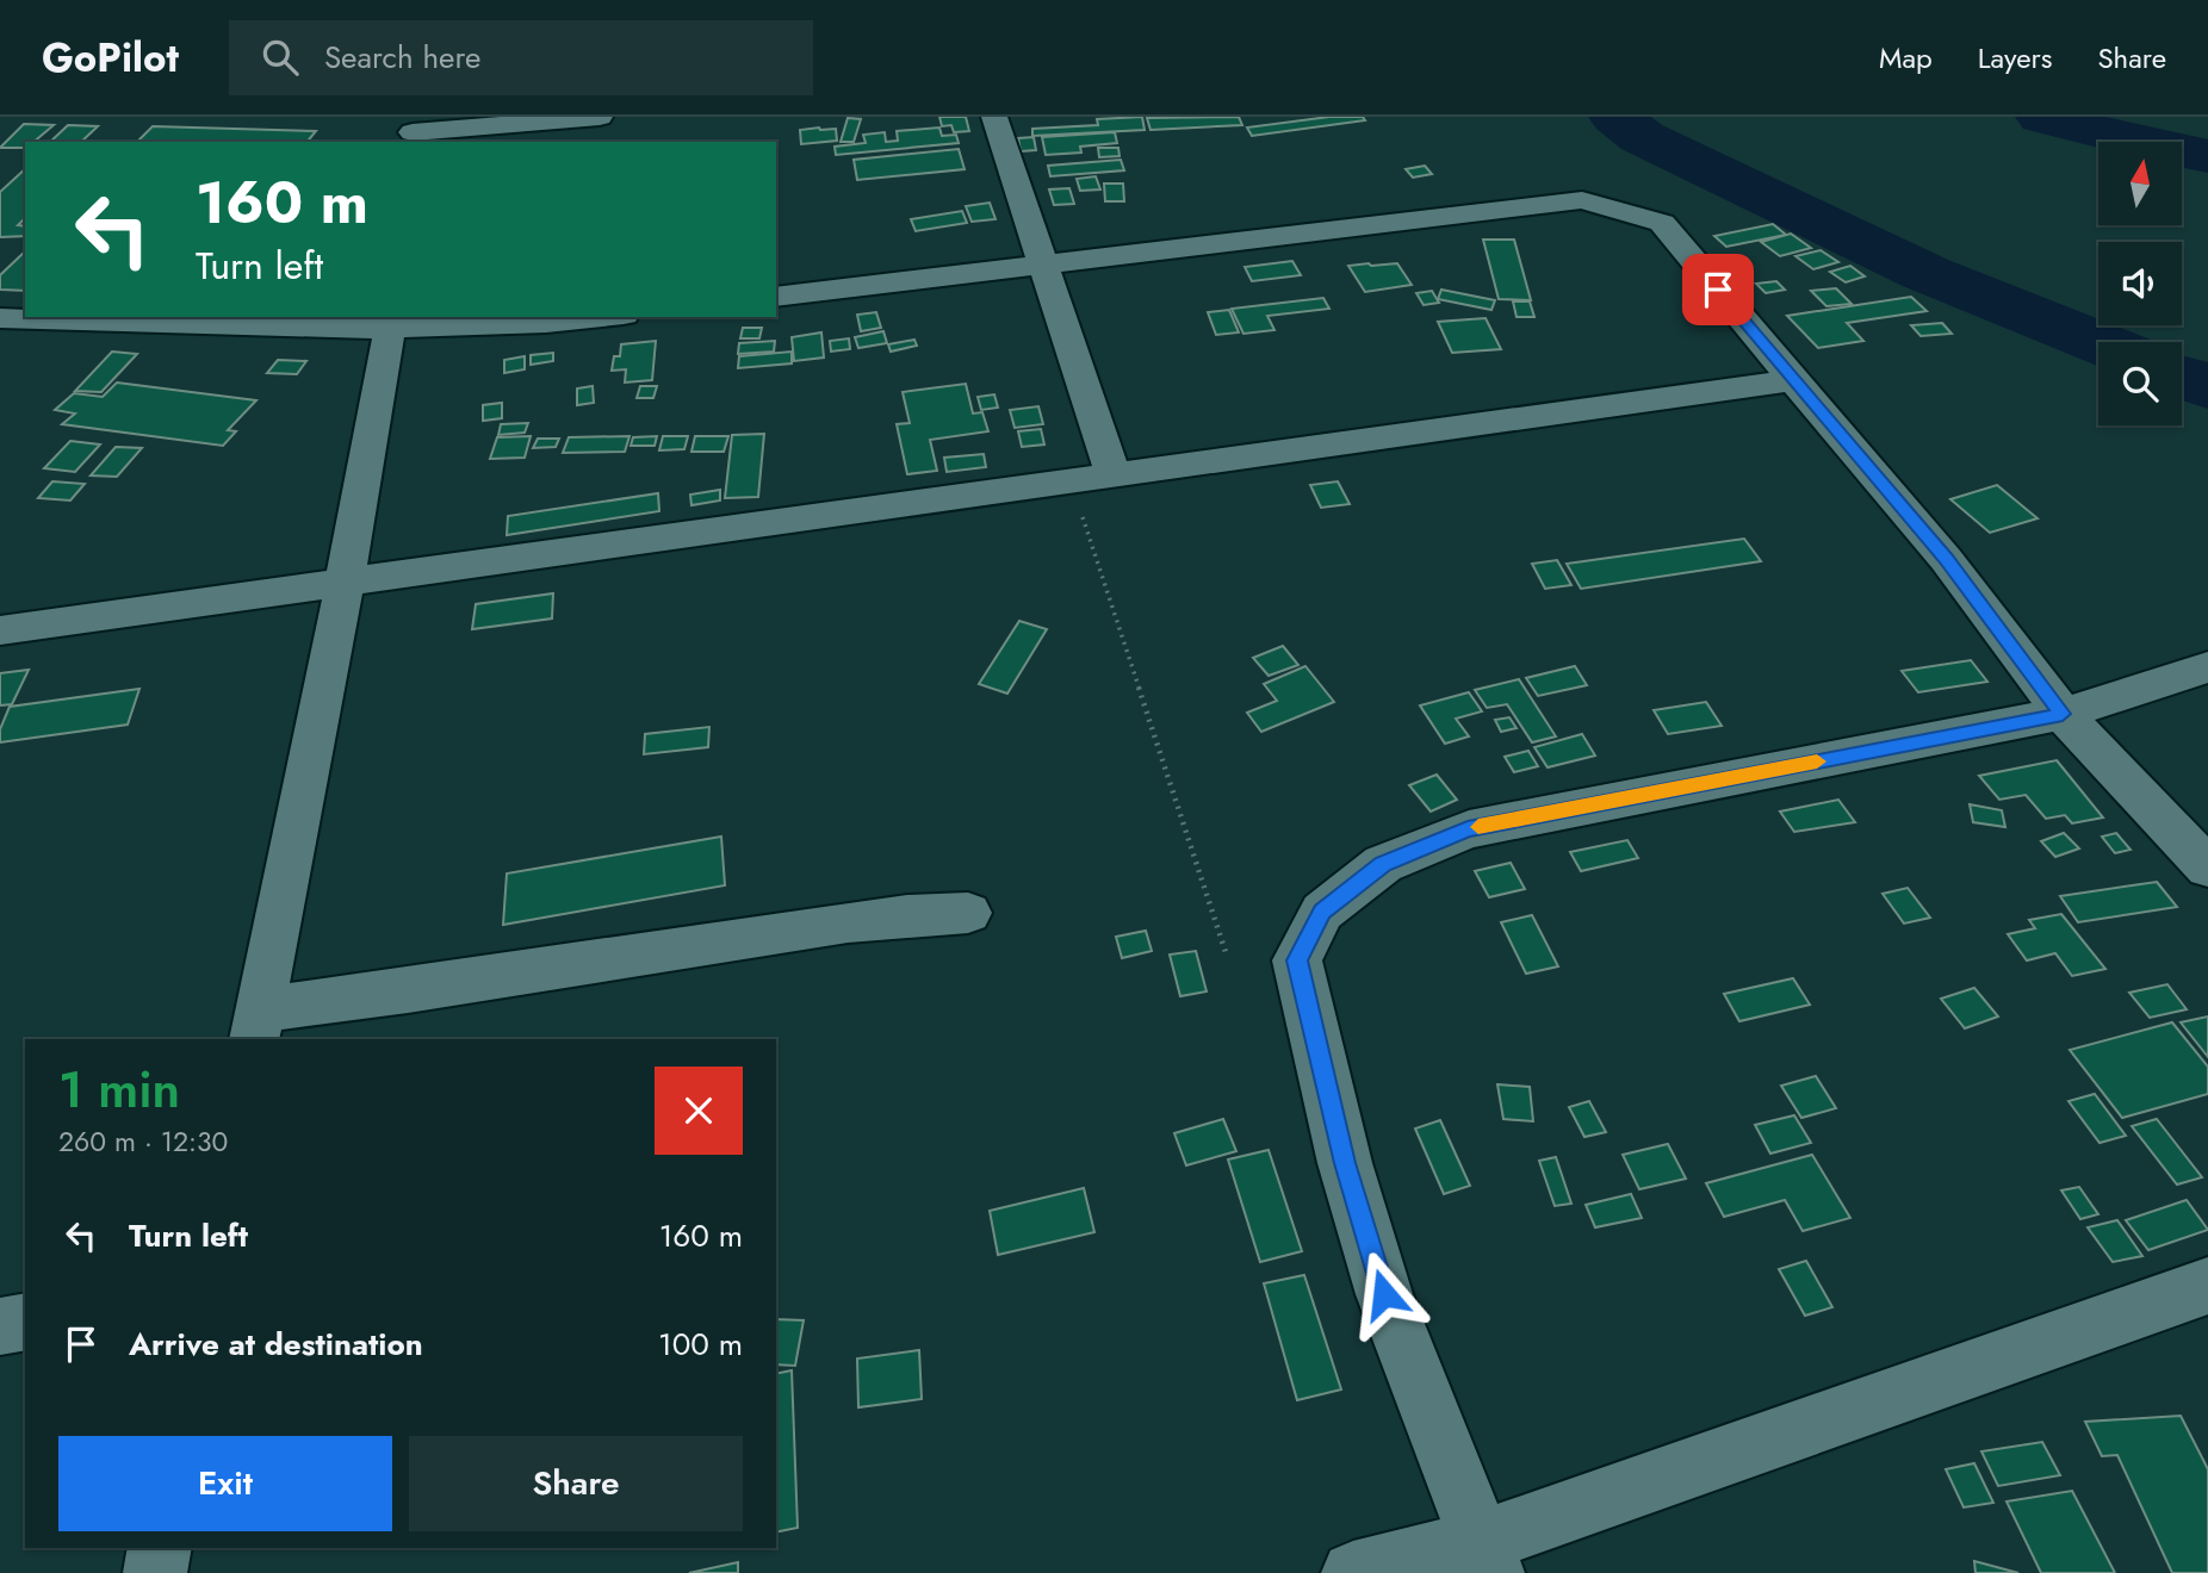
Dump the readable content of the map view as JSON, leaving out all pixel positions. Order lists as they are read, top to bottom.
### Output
{
  "north": "top",
  "page": {
    "header": "GoPilot",
    "search": "Search here",
    "nav": ["Map", "Layers", "Share"],
    "turn": ["160 m", "Turn left"],
    "heading": ["1 min", "260 m · 12:30"],
    "list": [
      {
        "name": "Turn left",
        "value": "160 m"
      },
      {
        "name": "Arrive at destination",
        "value": "100 m"
      }
    ],
    "buttons": ["Exit", "Share"]
  }
}
